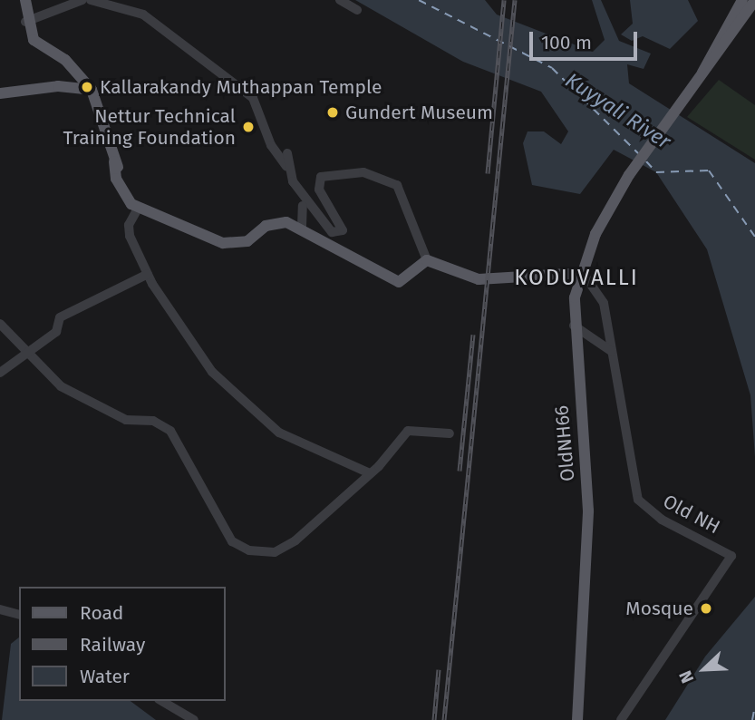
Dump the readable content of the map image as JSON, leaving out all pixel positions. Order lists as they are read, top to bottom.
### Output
{
  "streets": {
    "main road": ["OldNH66"],
    "street": ["Old NH"]
  },
  "crossings": [
    ["OldNH66", "Old NH"]
  ],
  "districts": ["KODUVALLI"],
  "water": ["Kuyyali River"],
  "places": [
    "Kallarakandy Muthappan Temple",
    "Gundert Museum",
    "Nettur Technical Training Foundation",
    "Mosque"
  ],
  "legend": ["Road", "Railway", "Water"],
  "scale_bar": "100 m",
  "north": "bottom left"
}
